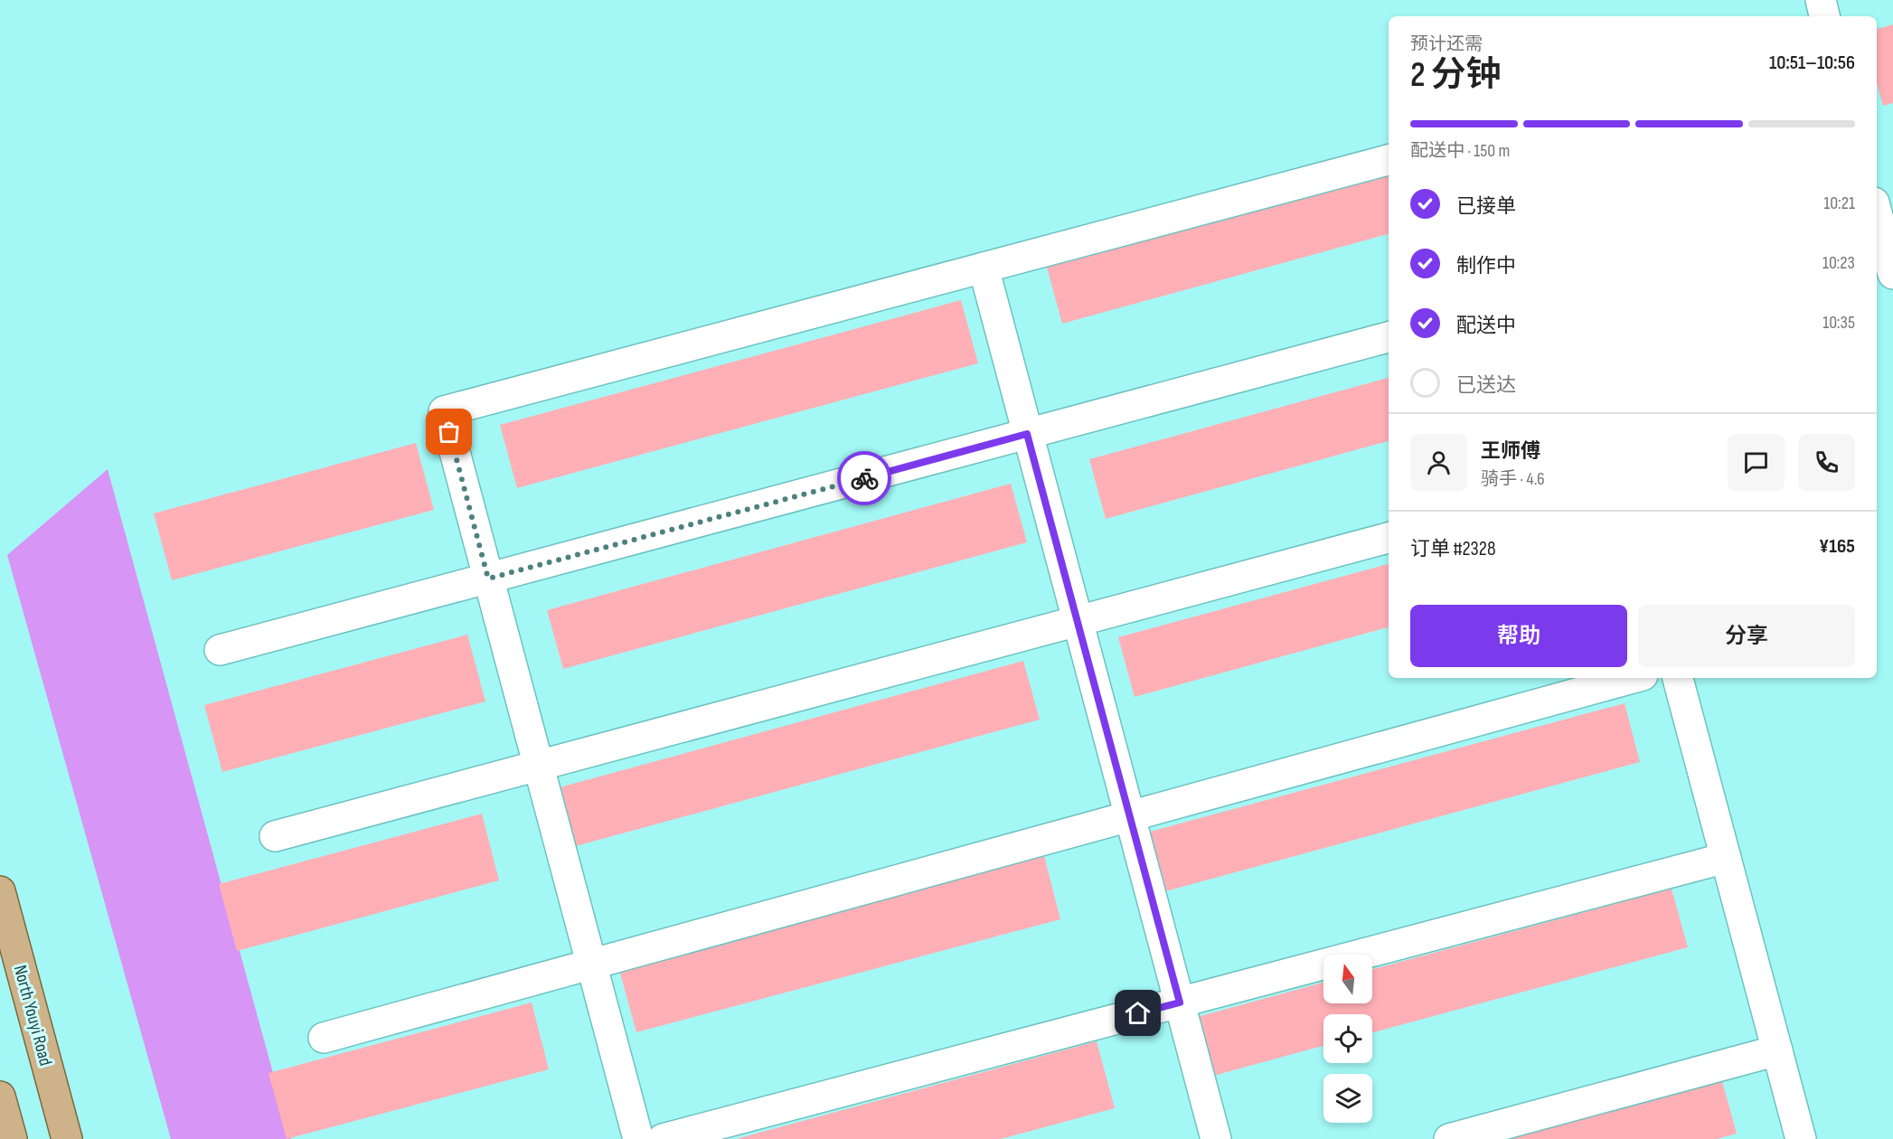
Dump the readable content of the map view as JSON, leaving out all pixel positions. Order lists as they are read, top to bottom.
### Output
{
  "streets": {
    "main road": ["North Youyi Road"]
  },
  "north": "top",
  "page": {
    "heading": ["2 分钟", "预计还需", "10:51–10:56"],
    "panel": [
      "王师傅",
      "骑手 · 4.6",
      "订单 #2328",
      "¥165"
    ],
    "bar": "配送中 · 150 m",
    "list": [
      ["已接单", "10:21"],
      ["制作中", "10:23"],
      ["配送中", "10:35"],
      "已送达"
    ],
    "buttons": ["帮助", "分享"]
  }
}
